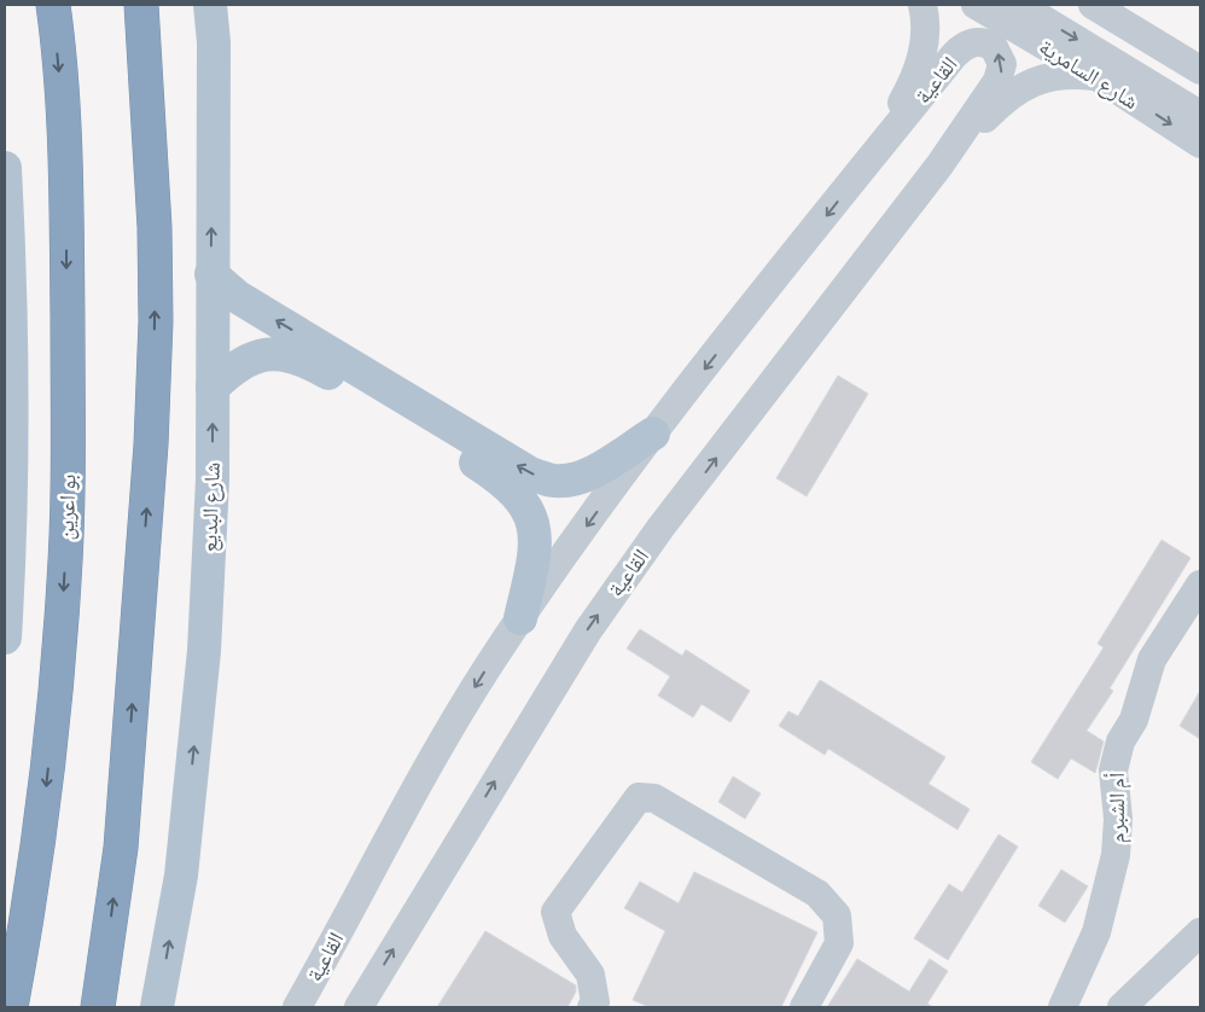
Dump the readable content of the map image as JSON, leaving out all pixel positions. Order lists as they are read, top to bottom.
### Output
{
  "streets": {
    "highway": ["بو اعرين"],
    "main road": ["شارع البديع"],
    "street": ["شارع السامرية", "القاعية", "أم الشبرم"]
  },
  "crossings": [
    ["شارع السامرية", "القاعية"]
  ]
}
